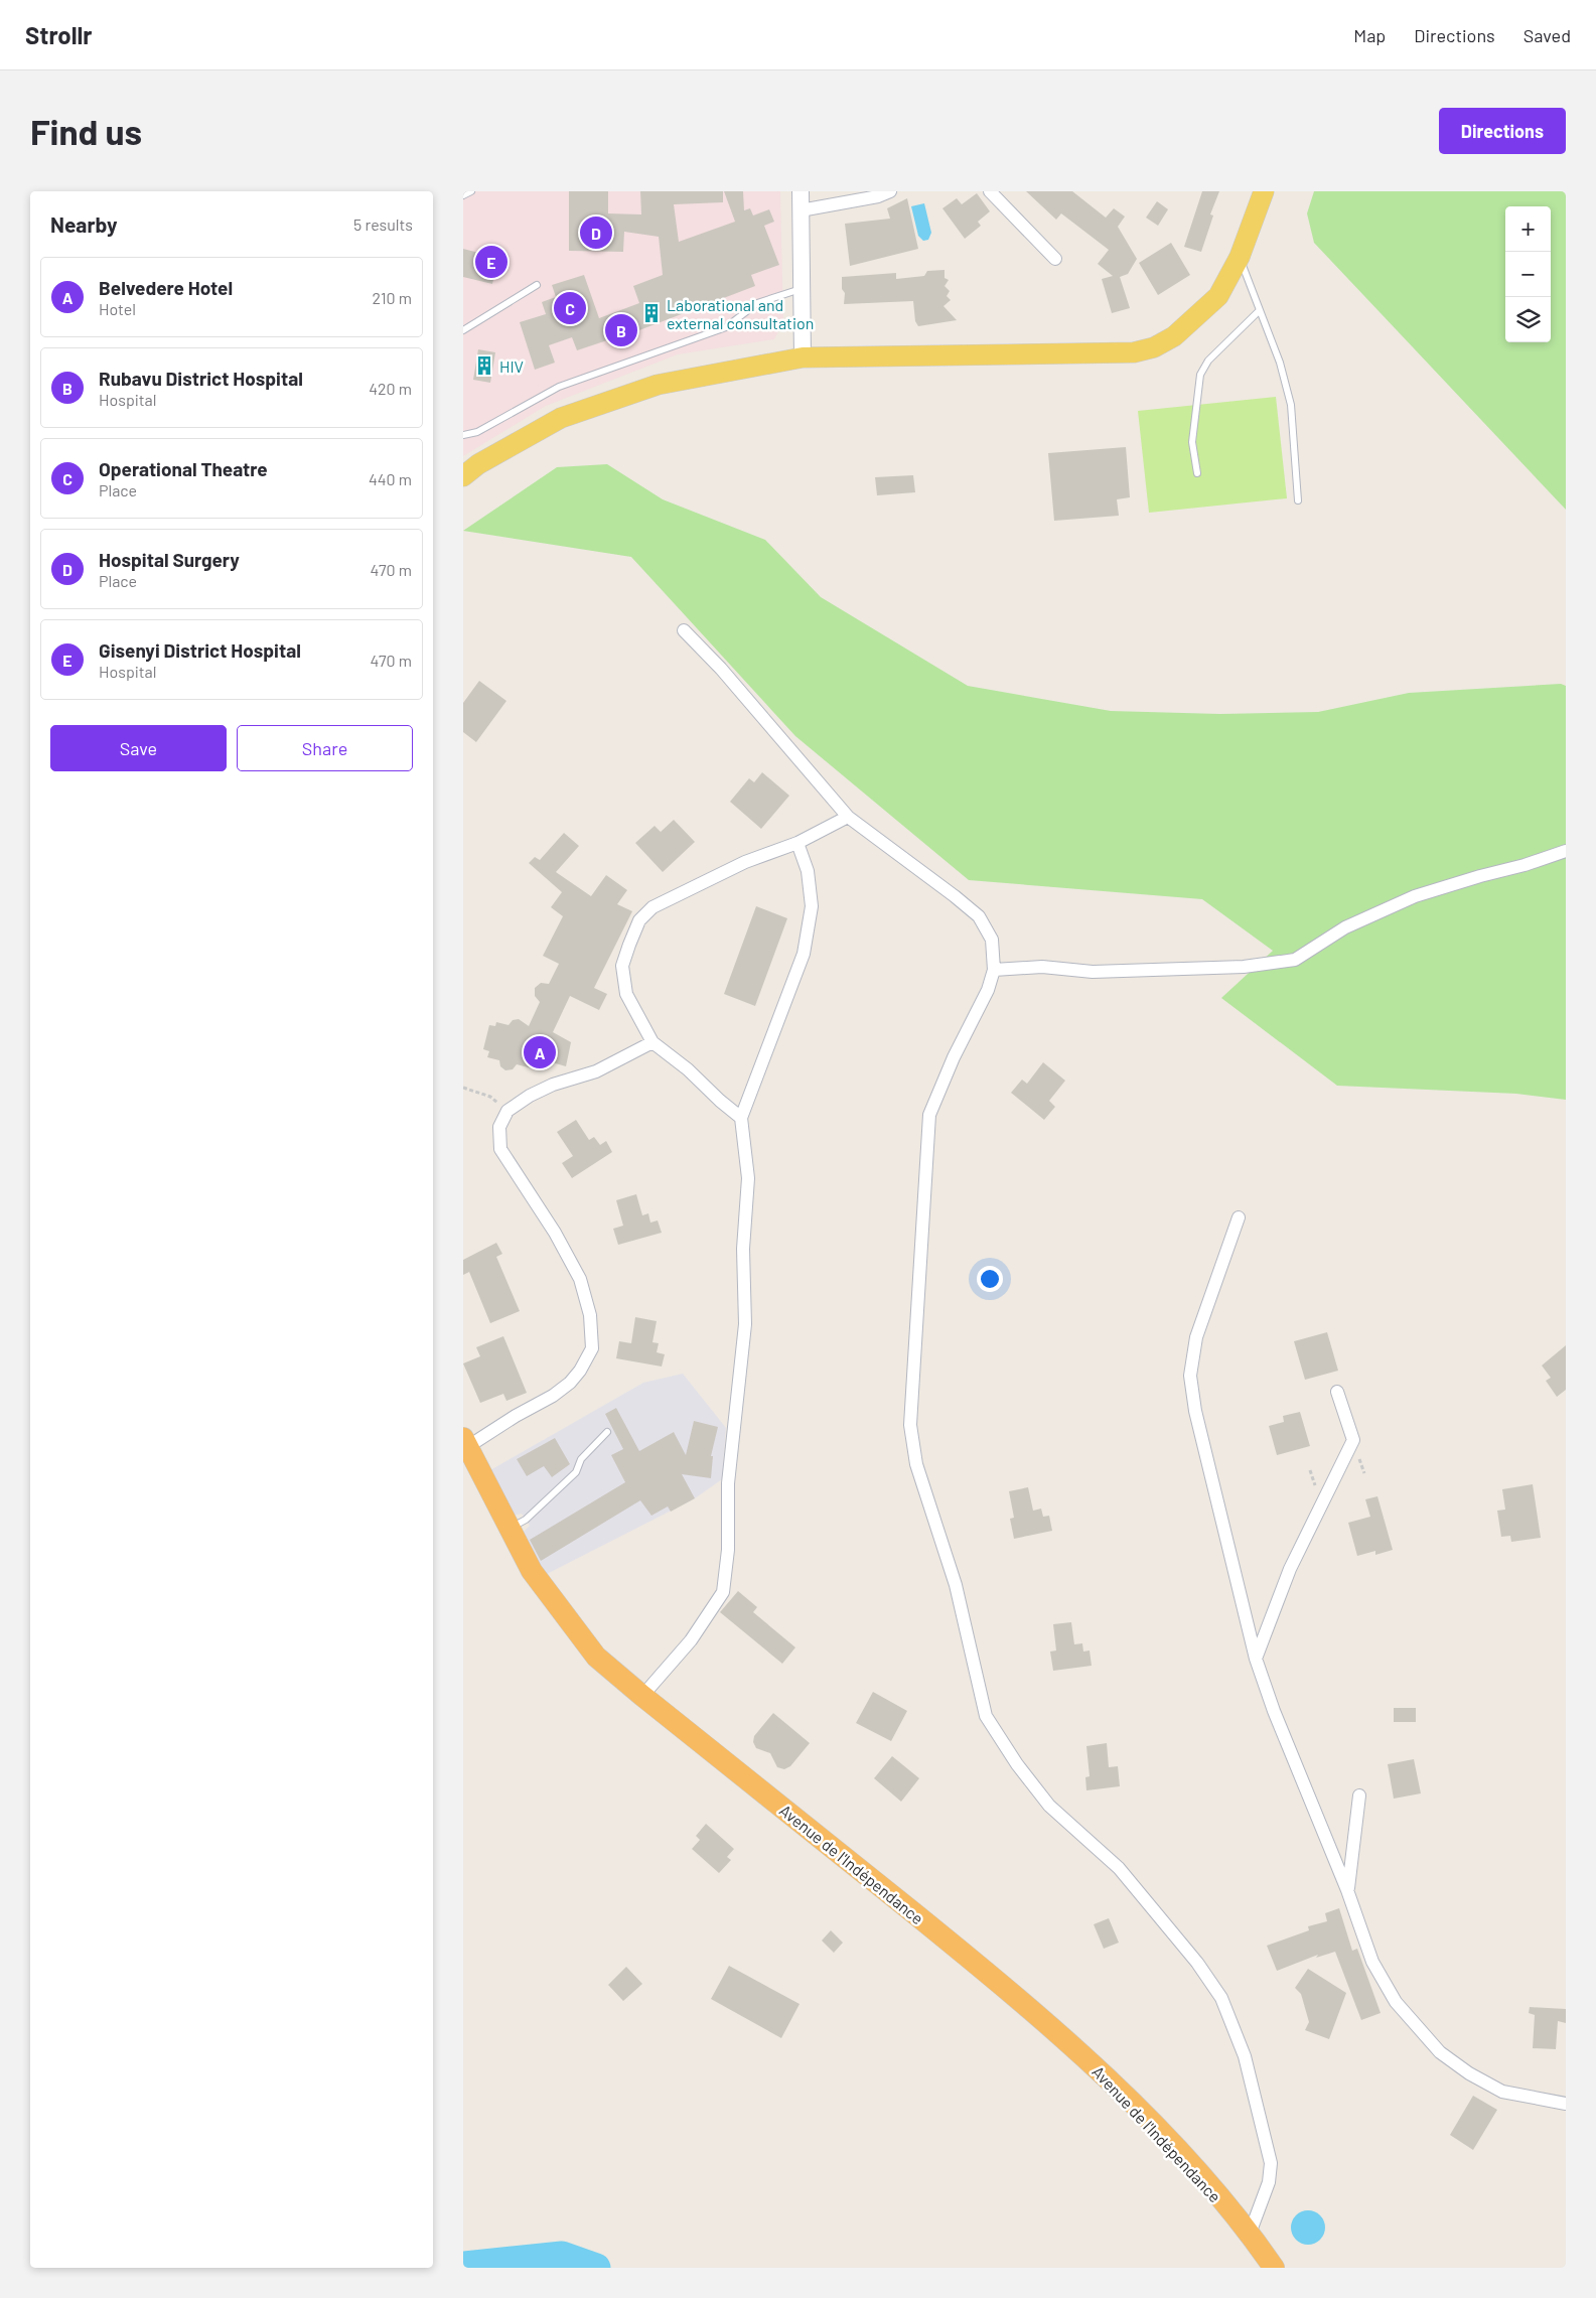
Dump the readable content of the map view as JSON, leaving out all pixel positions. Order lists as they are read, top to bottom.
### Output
{
  "streets": {
    "highway": ["Avenue de l'Indépendance"]
  },
  "places": {
    "building": ["Laborational and external consultation", "HIV"]
  },
  "page": {
    "header": "Strollr",
    "nav": ["Map", "Directions", "Saved"],
    "buttons": [
      "Directions",
      ["Save", "Share"]
    ],
    "title": "Find us",
    "heading": ["Nearby", "5 results"],
    "map_buttons": ["+", "−"],
    "pins": [
      "D",
      "E",
      "C",
      "B",
      "A"
    ],
    "list": [
      {
        "mark": "A",
        "name": "Belvedere Hotel",
        "note": "Hotel",
        "value": "210 m"
      },
      {
        "mark": "B",
        "name": "Rubavu District Hospital",
        "note": "Hospital",
        "value": "420 m"
      },
      {
        "mark": "C",
        "name": "Operational Theatre",
        "note": "Place",
        "value": "440 m"
      },
      {
        "mark": "D",
        "name": "Hospital Surgery",
        "note": "Place",
        "value": "470 m"
      },
      {
        "mark": "E",
        "name": "Gisenyi District Hospital",
        "note": "Hospital",
        "value": "470 m"
      }
    ]
  }
}
